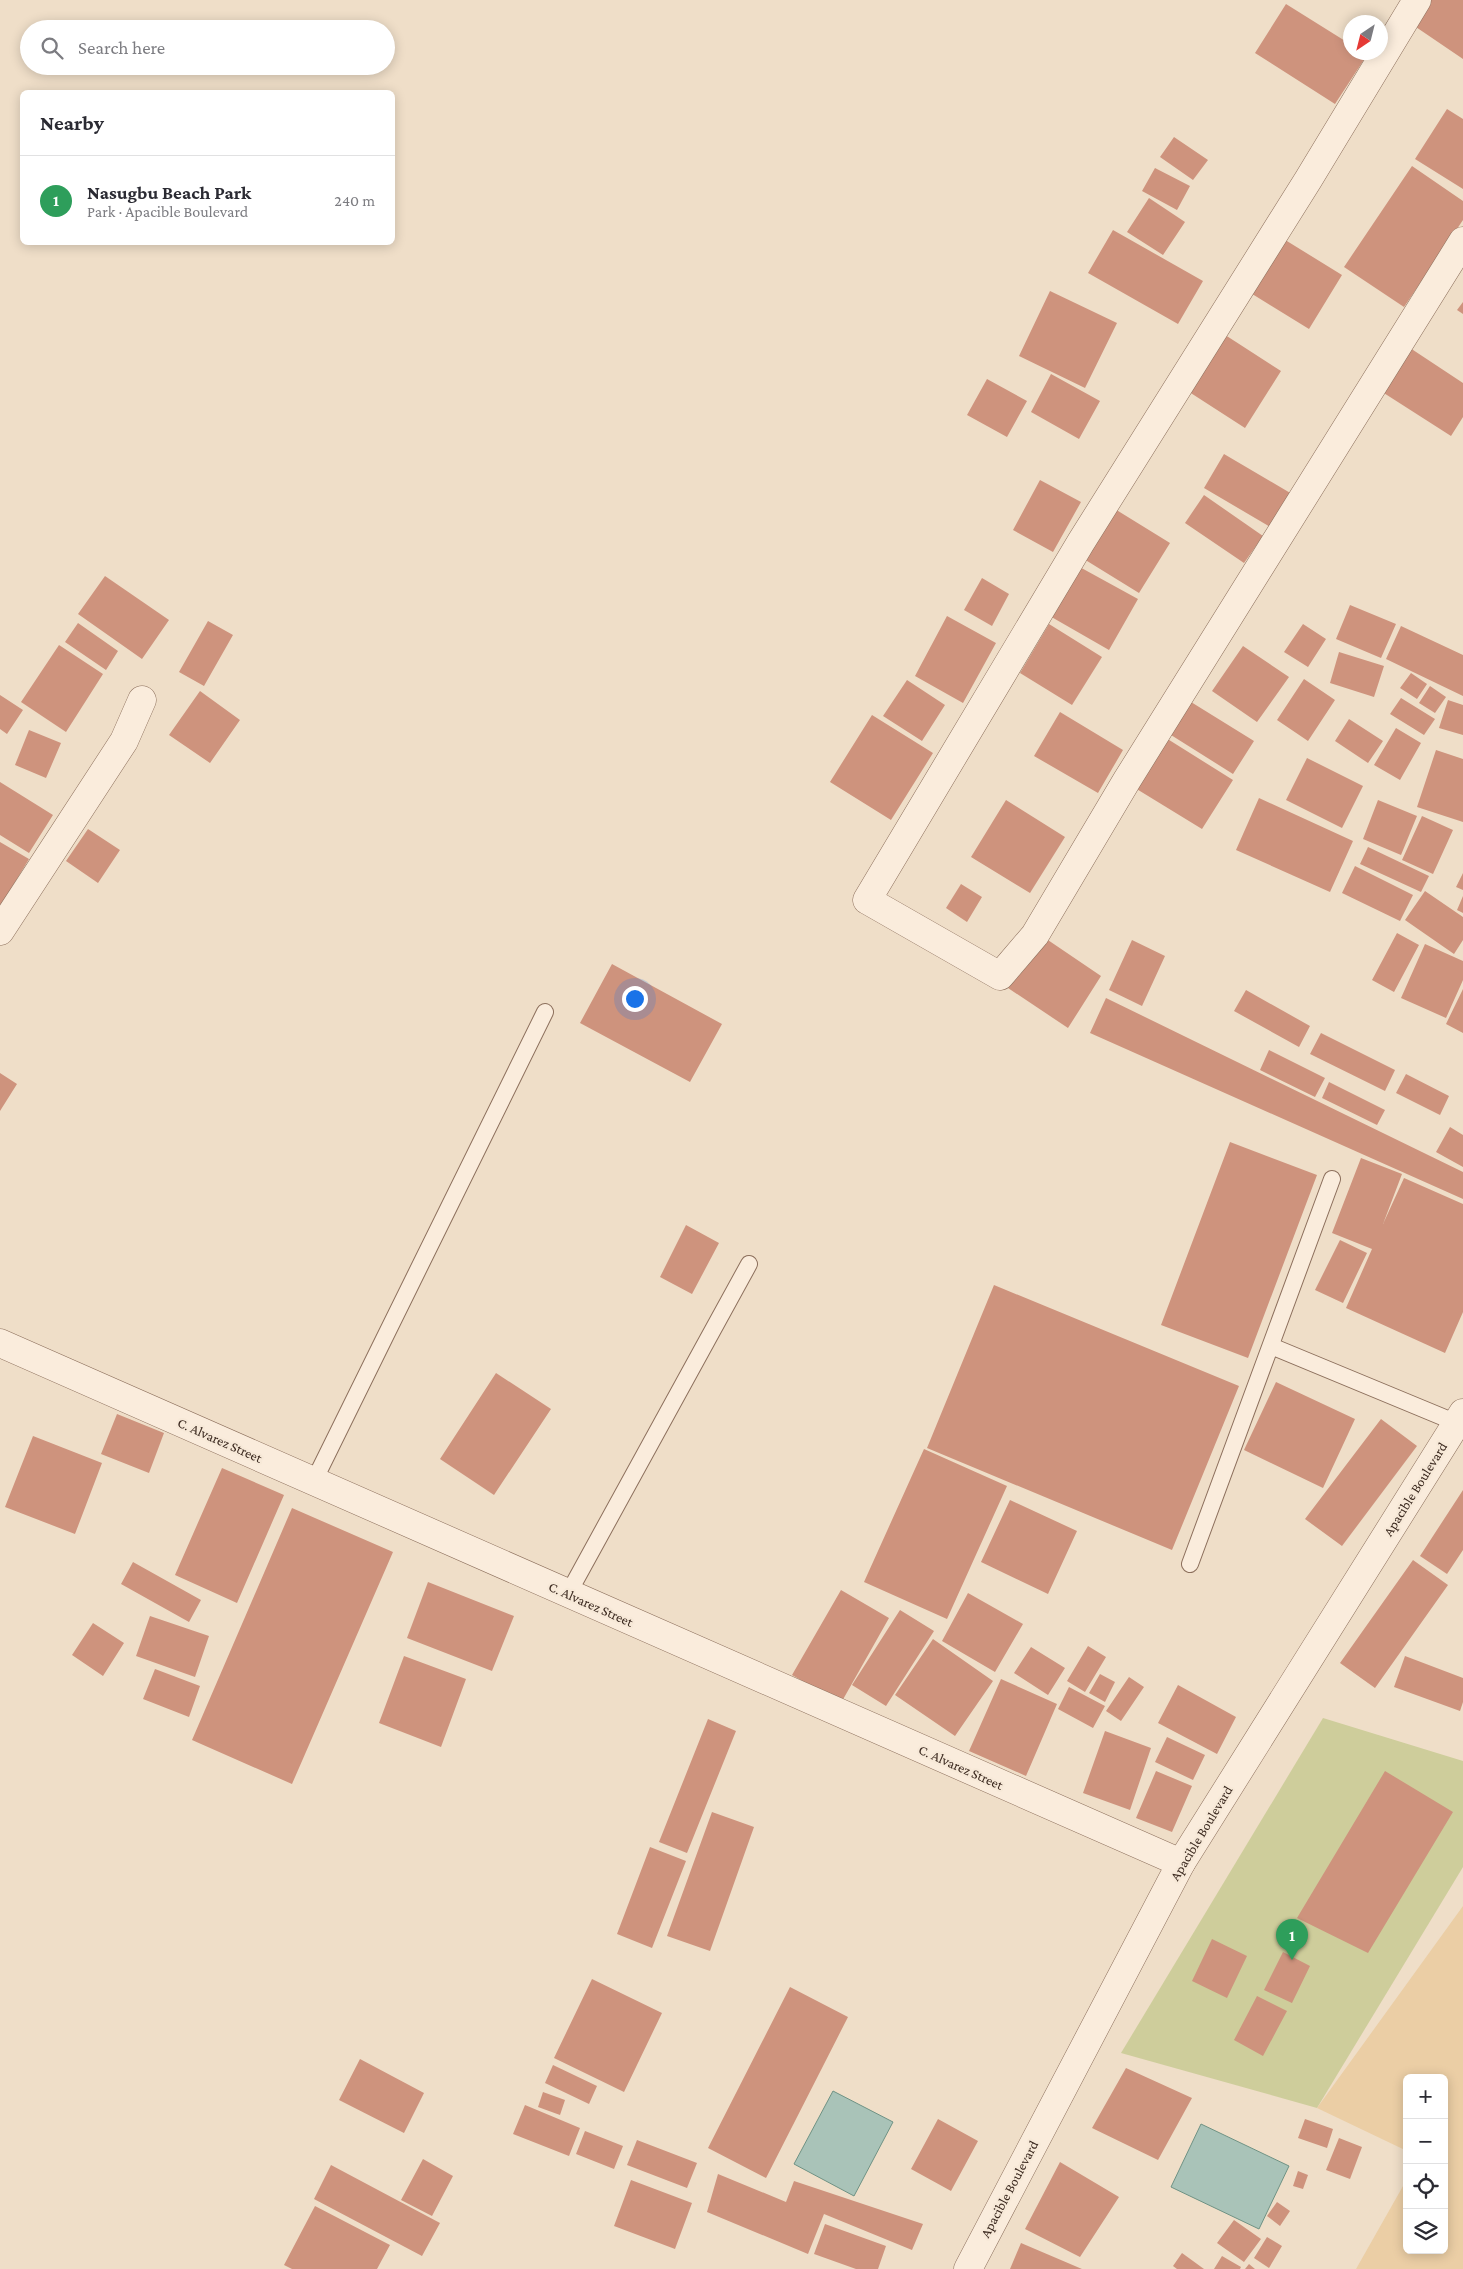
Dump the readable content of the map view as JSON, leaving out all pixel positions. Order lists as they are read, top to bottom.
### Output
{
  "streets": {
    "street": ["C. Alvarez Street", "Apacible Boulevard"]
  },
  "crossings": [
    ["C. Alvarez Street", "Apacible Boulevard"]
  ],
  "north": "bottom left",
  "page": {
    "search": "Search here",
    "heading": "Nearby",
    "list": [
      {
        "mark": "1",
        "name": "Nasugbu Beach Park",
        "note": "Park · Apacible Boulevard",
        "value": "240 m"
      }
    ],
    "pins": "1",
    "map_buttons": ["+", "−"]
  }
}
